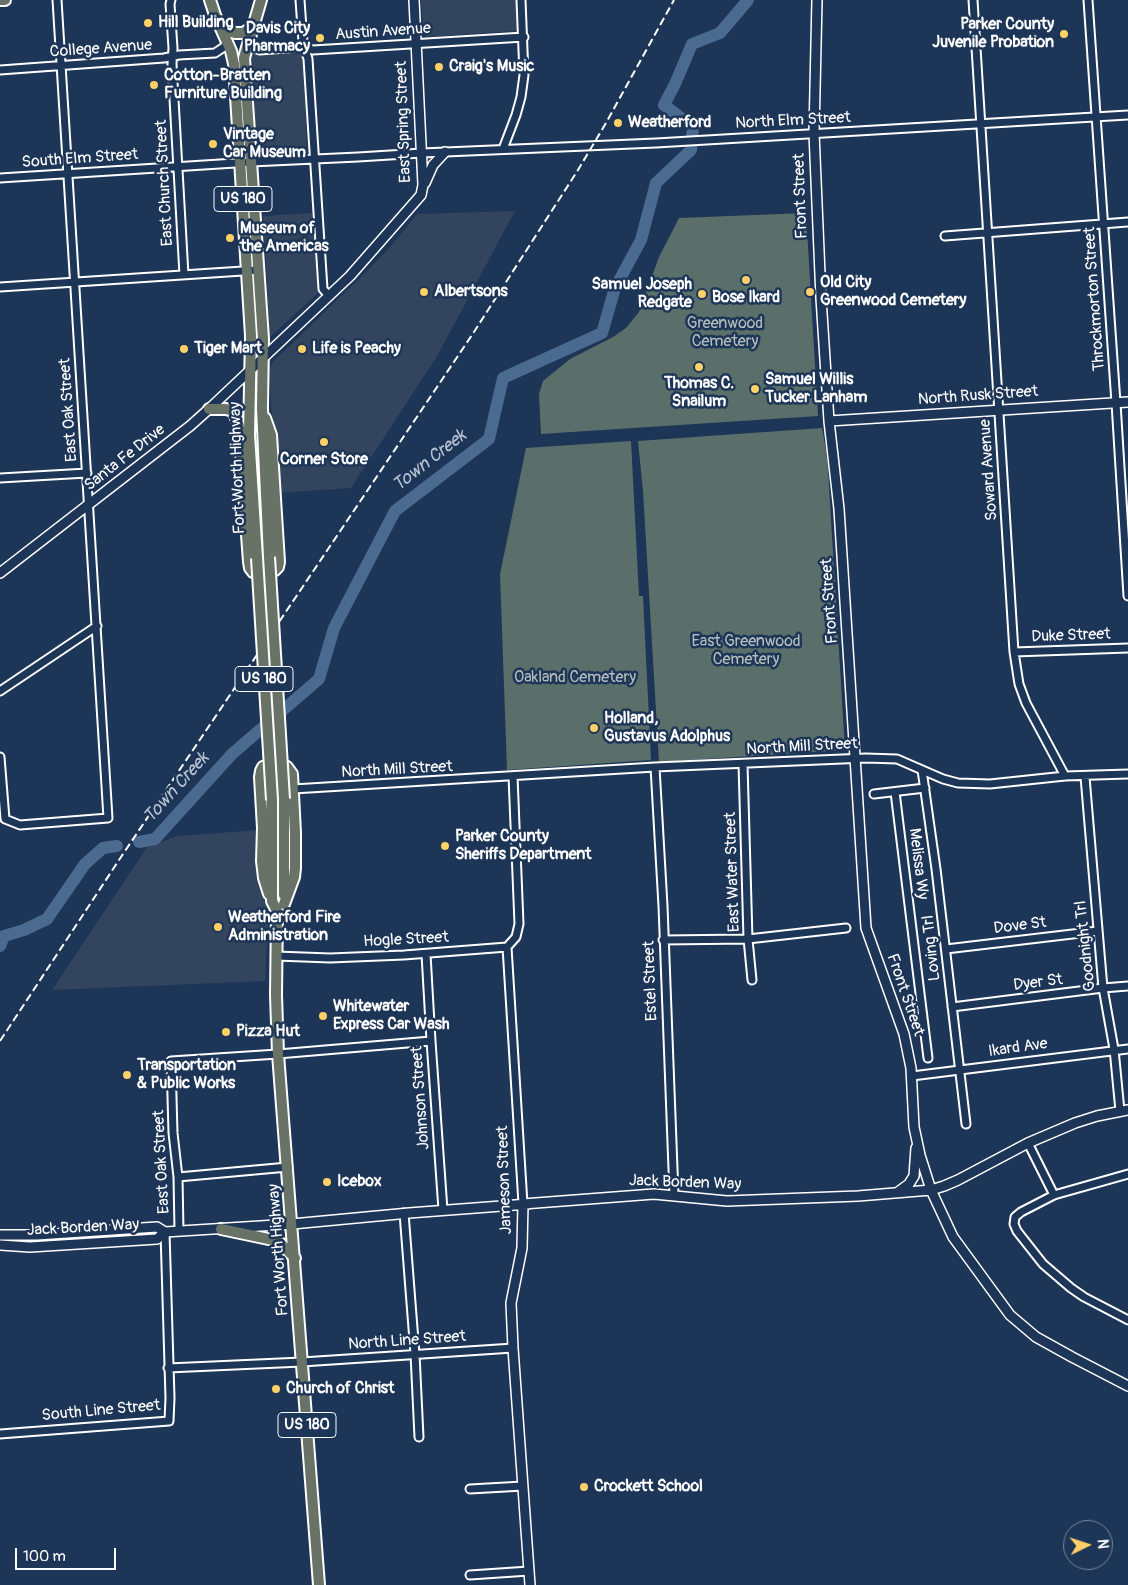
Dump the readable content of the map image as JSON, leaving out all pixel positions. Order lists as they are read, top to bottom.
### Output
{
  "streets": {
    "main road": ["US 180", "Fort Worth Highway"],
    "street": [
      "Austin Avenue",
      "College Avenue",
      "North Elm Street",
      "East Spring Street",
      "South Elm Street",
      "East Church Street",
      "Front Street",
      "Throckmorton Street",
      "North Rusk Street",
      "East Oak Street",
      "Santa Fe Drive",
      "Soward Avenue",
      "Duke Street",
      "North Mill Street",
      "Melissa Wy",
      "East Water Street",
      "Dove St",
      "Hogle Street",
      "Goodnight Trl",
      "Loving Trl",
      "Estel Street",
      "Dyer St",
      "Ikard Ave",
      "Johnson Street",
      "Jameson Street",
      "Jack Borden Way",
      "North Line Street",
      "South Line Street"
    ]
  },
  "crossings": [
    ["Austin Avenue", "East Spring Street"],
    ["Austin Avenue", "US 180"],
    ["Austin Avenue", "Fort Worth Highway"],
    ["College Avenue", "East Church Street"],
    ["College Avenue", "East Oak Street"],
    ["College Avenue", "Fort Worth Highway"],
    ["North Elm Street", "East Spring Street"],
    ["North Elm Street", "South Elm Street"],
    ["North Elm Street", "Front Street"],
    ["North Elm Street", "Throckmorton Street"],
    ["North Elm Street", "Fort Worth Highway"],
    ["North Elm Street", "Soward Avenue"],
    ["East Spring Street", "Santa Fe Drive"],
    ["East Spring Street", "Fort Worth Highway"],
    ["South Elm Street", "East Church Street"],
    ["South Elm Street", "East Oak Street"],
    ["South Elm Street", "Fort Worth Highway"],
    ["Front Street", "North Rusk Street"],
    ["Front Street", "North Mill Street"],
    ["Front Street", "Ikard Ave"],
    ["Front Street", "Jack Borden Way"],
    ["US 180", "Fort Worth Highway"],
    ["Throckmorton Street", "North Rusk Street"],
    ["North Rusk Street", "Soward Avenue"],
    ["East Oak Street", "Santa Fe Drive"],
    ["East Oak Street", "Fort Worth Highway"],
    ["East Oak Street", "Jack Borden Way"],
    ["East Oak Street", "South Line Street"],
    ["Santa Fe Drive", "Fort Worth Highway"],
    ["Fort Worth Highway", "Hogle Street"],
    ["Fort Worth Highway", "Jack Borden Way"],
    ["Fort Worth Highway", "North Line Street"],
    ["Soward Avenue", "Duke Street"],
    ["Soward Avenue", "North Mill Street"],
    ["North Mill Street", "East Water Street"],
    ["North Mill Street", "Goodnight Trl"],
    ["North Mill Street", "Loving Trl"],
    ["North Mill Street", "Estel Street"],
    ["North Mill Street", "Jameson Street"],
    ["Dove St", "Goodnight Trl"],
    ["Dove St", "Loving Trl"],
    ["Hogle Street", "Johnson Street"],
    ["Hogle Street", "Jameson Street"],
    ["Goodnight Trl", "Dyer St"],
    ["Goodnight Trl", "Ikard Ave"],
    ["Goodnight Trl", "Jack Borden Way"],
    ["Loving Trl", "Dyer St"],
    ["Loving Trl", "Ikard Ave"],
    ["Estel Street", "Jack Borden Way"],
    ["Johnson Street", "Jack Borden Way"],
    ["Jameson Street", "Jack Borden Way"],
    ["Jameson Street", "North Line Street"]
  ],
  "water": ["Town Creek"],
  "parks": ["Greenwood Cemetery", "East Greenwood Cemetery", "Oakland Cemetery"],
  "places": [
    "Hill Building",
    "Parker County Juvenile Probation",
    "Davis City Pharmacy",
    "Craig's Music",
    "Cotton-Bratten Furniture Building",
    "Weatherford",
    "Vintage Car Museum",
    "Museum of the Americas",
    "Bose Ikard",
    "Albertsons",
    "Old City Greenwood Cemetery",
    "Samuel Joseph Redgate",
    "Tiger Mart",
    "Life is Peachy",
    "Thomas C. Snailum",
    "Samuel Willis Tucker Lanham",
    "Corner Store",
    "Holland, Gustavus Adolphus",
    "Parker County Sheriffs Department",
    "Weatherford Fire Administration",
    "Whitewater Express Car Wash",
    "Pizza Hut",
    "Transportation & Public Works",
    "Icebox",
    "Church of Christ",
    "Crockett School"
  ],
  "scale_bar": "100 m",
  "north": "right"
}
